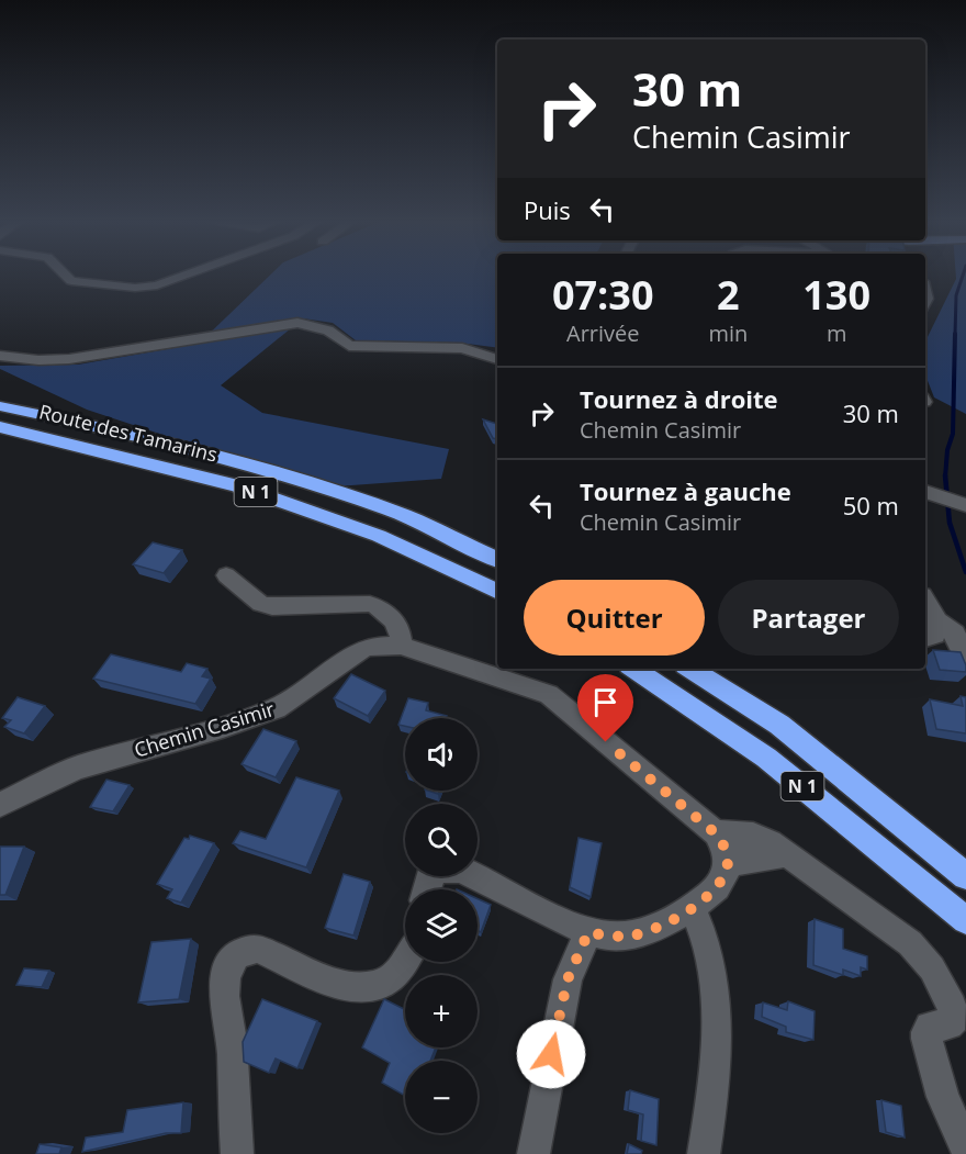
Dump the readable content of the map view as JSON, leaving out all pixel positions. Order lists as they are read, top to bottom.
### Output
{
  "streets": {
    "highway": ["Route des Tamarins", "N 1"],
    "street": ["Chemin Casimir"]
  },
  "page": {
    "turn": ["30 m", "Chemin Casimir"],
    "then": "Puis",
    "eta": [
      "07:30",
      "Arrivée",
      "2",
      "min",
      "130",
      "m"
    ],
    "list": [
      {
        "name": "Tournez à droite",
        "note": "Chemin Casimir",
        "value": "30 m"
      },
      {
        "name": "Tournez à gauche",
        "note": "Chemin Casimir",
        "value": "50 m"
      }
    ],
    "buttons": ["Quitter", "Partager"],
    "map_buttons": ["+", "−"]
  }
}
